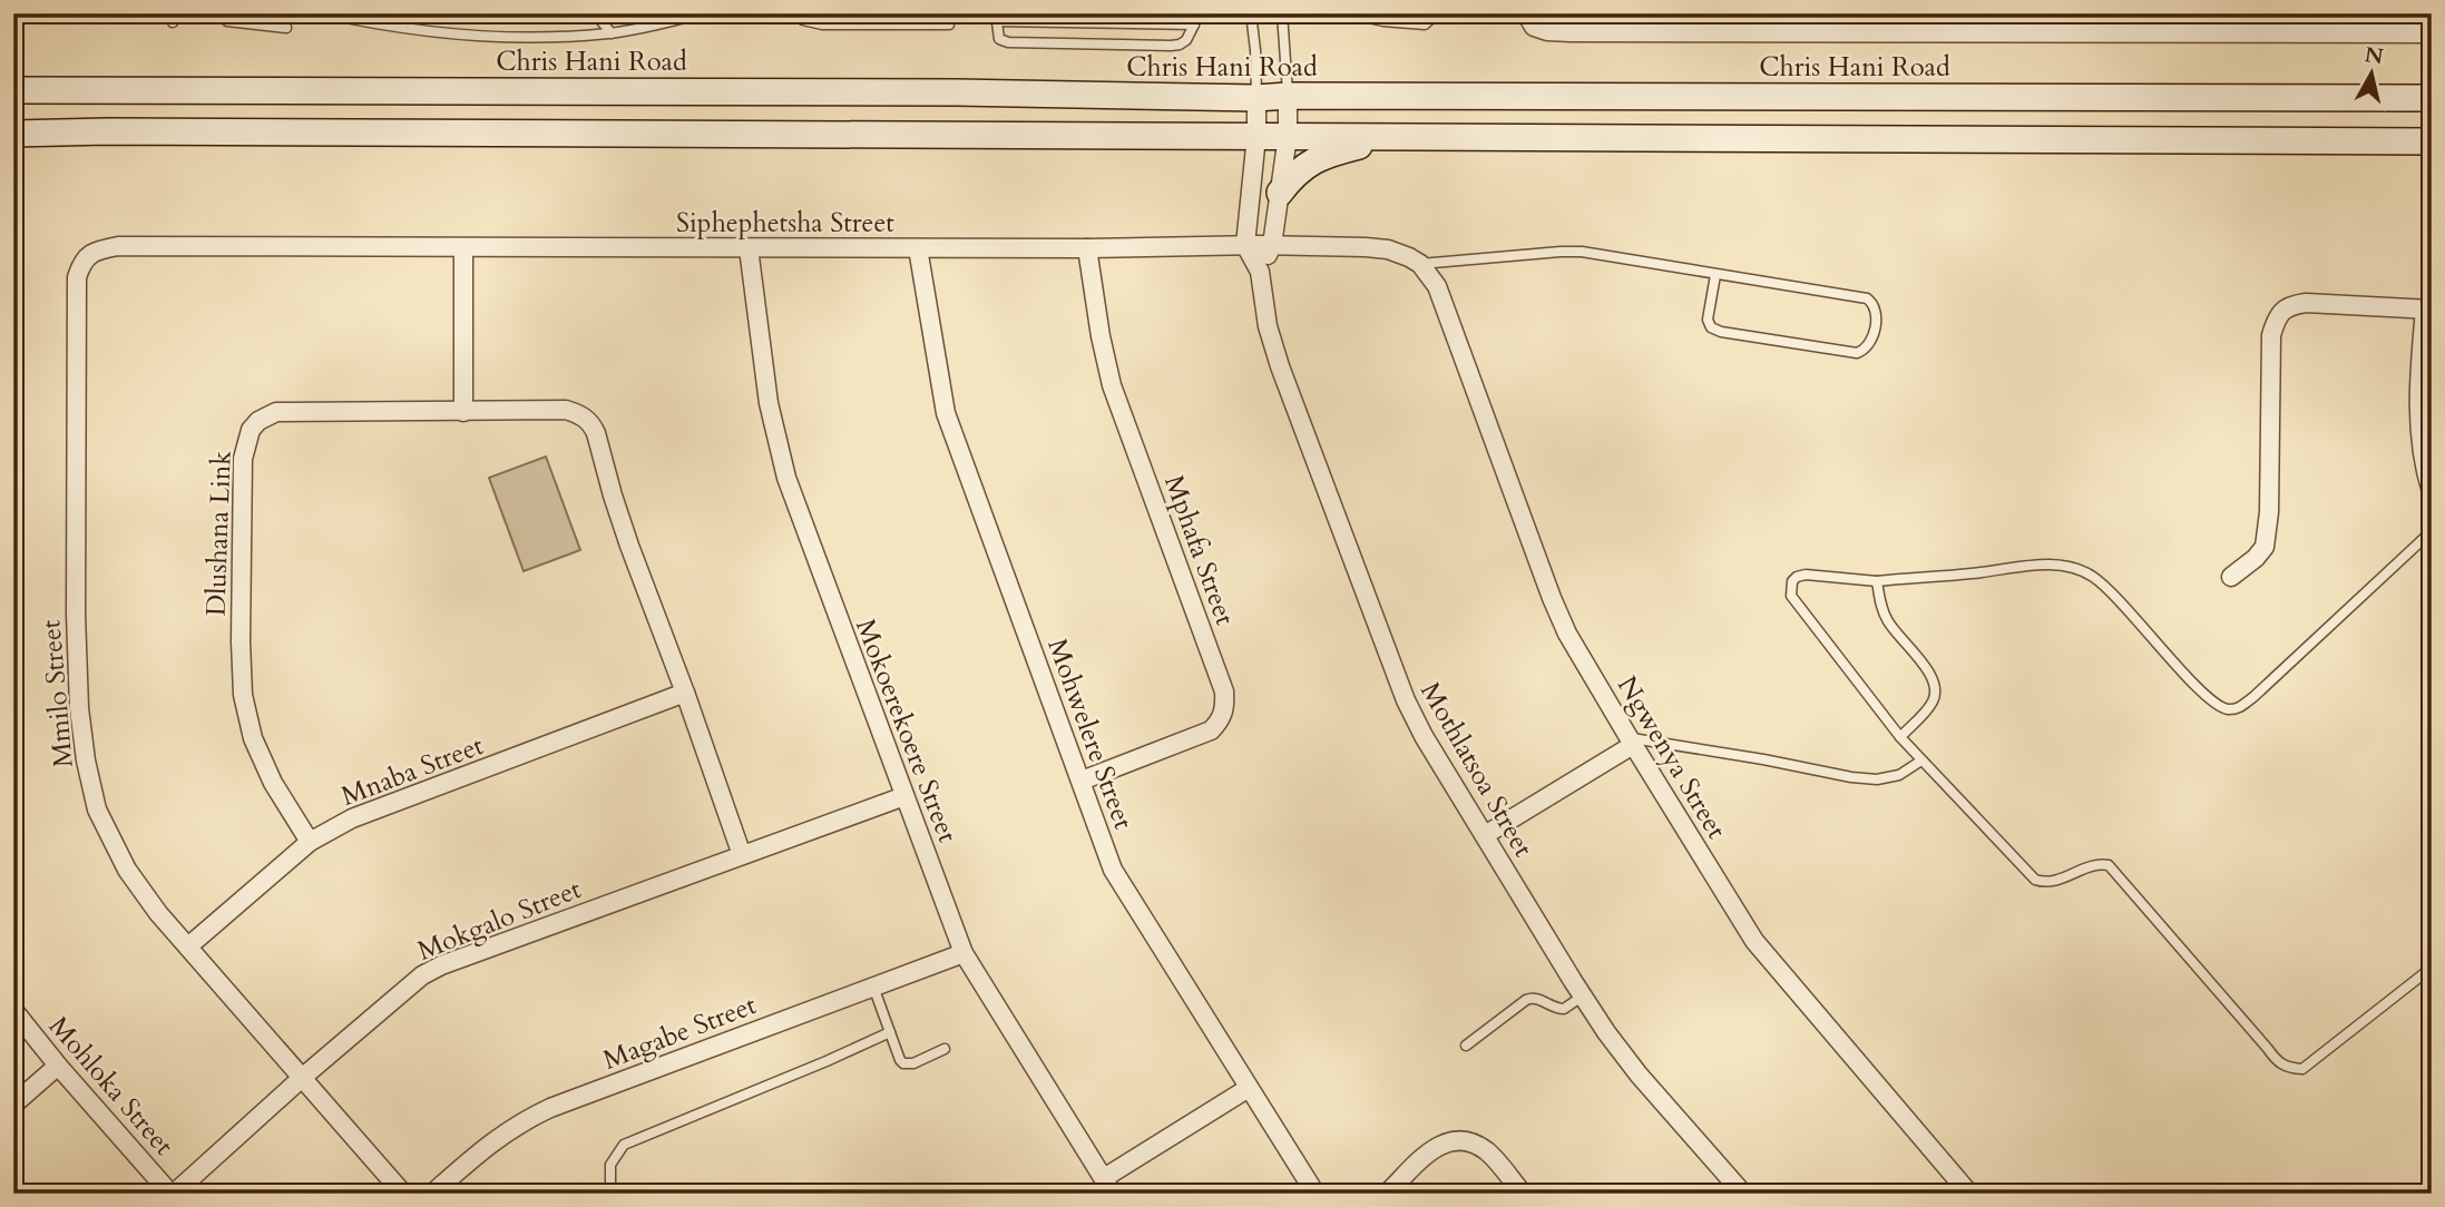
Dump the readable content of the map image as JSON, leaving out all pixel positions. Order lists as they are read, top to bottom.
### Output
{
  "streets": {
    "main road": ["Chris Hani Road"],
    "street": [
      "Siphephetsha Street",
      "Dlushana Link",
      "Mphafa Street",
      "Mmilo Street",
      "Mokoerekoere Street",
      "Mohwelere Street",
      "Ngwenya Street",
      "Mothlatsoa Street",
      "Mnaba Street",
      "Mokgalo Street",
      "Magabe Street",
      "Mohloka Street"
    ]
  },
  "crossings": [
    ["Siphephetsha Street", "Mphafa Street"],
    ["Siphephetsha Street", "Mmilo Street"],
    ["Siphephetsha Street", "Mokoerekoere Street"],
    ["Siphephetsha Street", "Mohwelere Street"],
    ["Siphephetsha Street", "Ngwenya Street"],
    ["Siphephetsha Street", "Mothlatsoa Street"],
    ["Dlushana Link", "Mnaba Street"],
    ["Dlushana Link", "Mokgalo Street"],
    ["Mphafa Street", "Mohwelere Street"],
    ["Mmilo Street", "Mnaba Street"],
    ["Mmilo Street", "Mokgalo Street"],
    ["Mokoerekoere Street", "Mokgalo Street"],
    ["Mokoerekoere Street", "Magabe Street"],
    ["Mokgalo Street", "Mohloka Street"]
  ],
  "north": "top"
}
